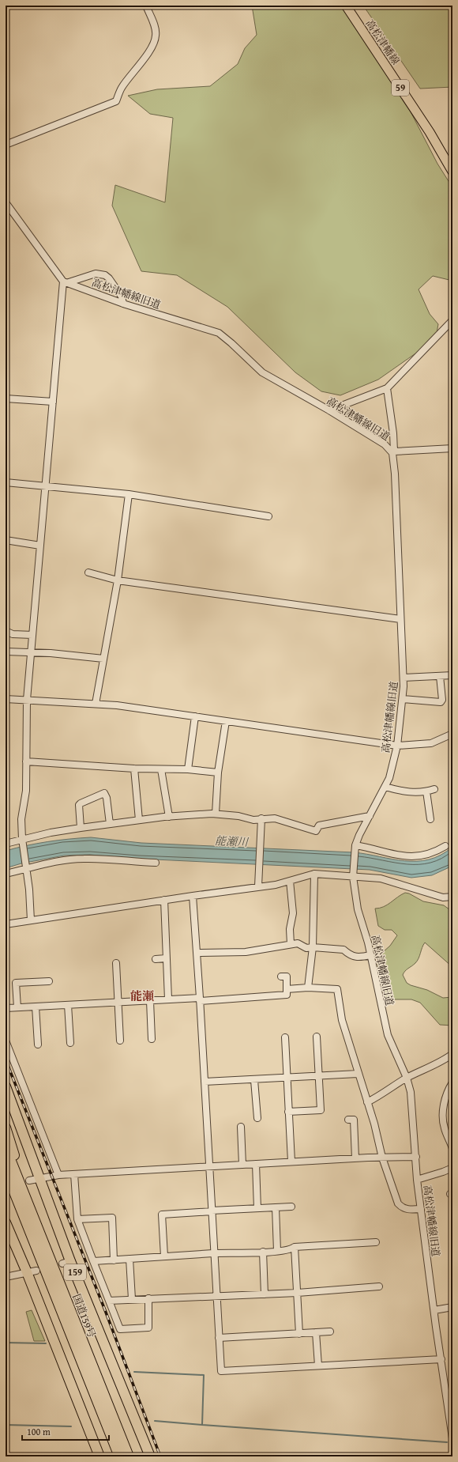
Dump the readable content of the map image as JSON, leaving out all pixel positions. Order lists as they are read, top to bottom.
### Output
{
  "streets": {
    "highway": ["159", "国道159号"],
    "main road": ["高松津幡線", "59"],
    "street": ["高松津幡線旧道"]
  },
  "crossings": [
    ["159", "国道159号"]
  ],
  "districts": ["能瀬"],
  "water": ["能瀬川"],
  "scale_bar": "100 m"
}
